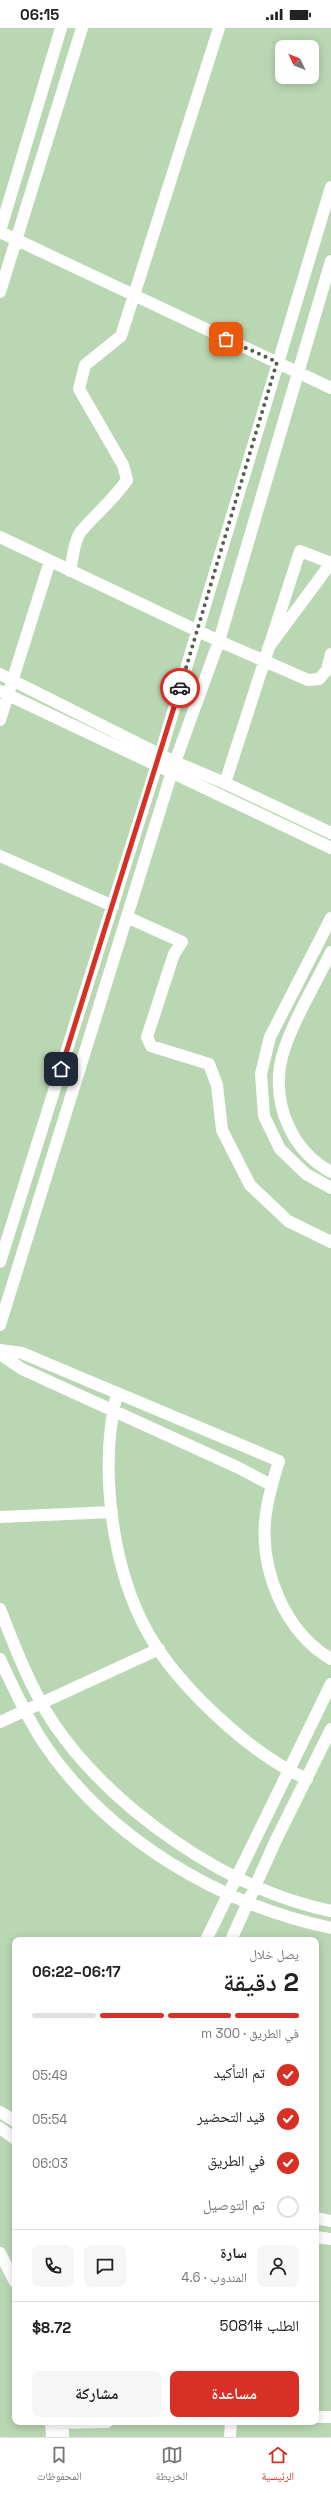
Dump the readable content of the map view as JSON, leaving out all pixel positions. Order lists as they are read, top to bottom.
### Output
{
  "north": "top left",
  "page": {
    "status": "06:15",
    "heading": ["2 دقيقة", "يصل خلال", "06:17–06:22"],
    "panel": [
      "سارة",
      "المندوب · 4.6",
      "الطلب #5081",
      "$8.72"
    ],
    "bar": "في الطريق · 300 m",
    "list": [
      ["تم التأكيد", "05:49"],
      ["قيد التحضير", "05:54"],
      ["في الطريق", "06:03"],
      "تم التوصيل"
    ],
    "buttons": ["مساعدة", "مشاركة"],
    "tabs": ["الرئيسية", "الخريطة", "المحفوظات"]
  }
}
